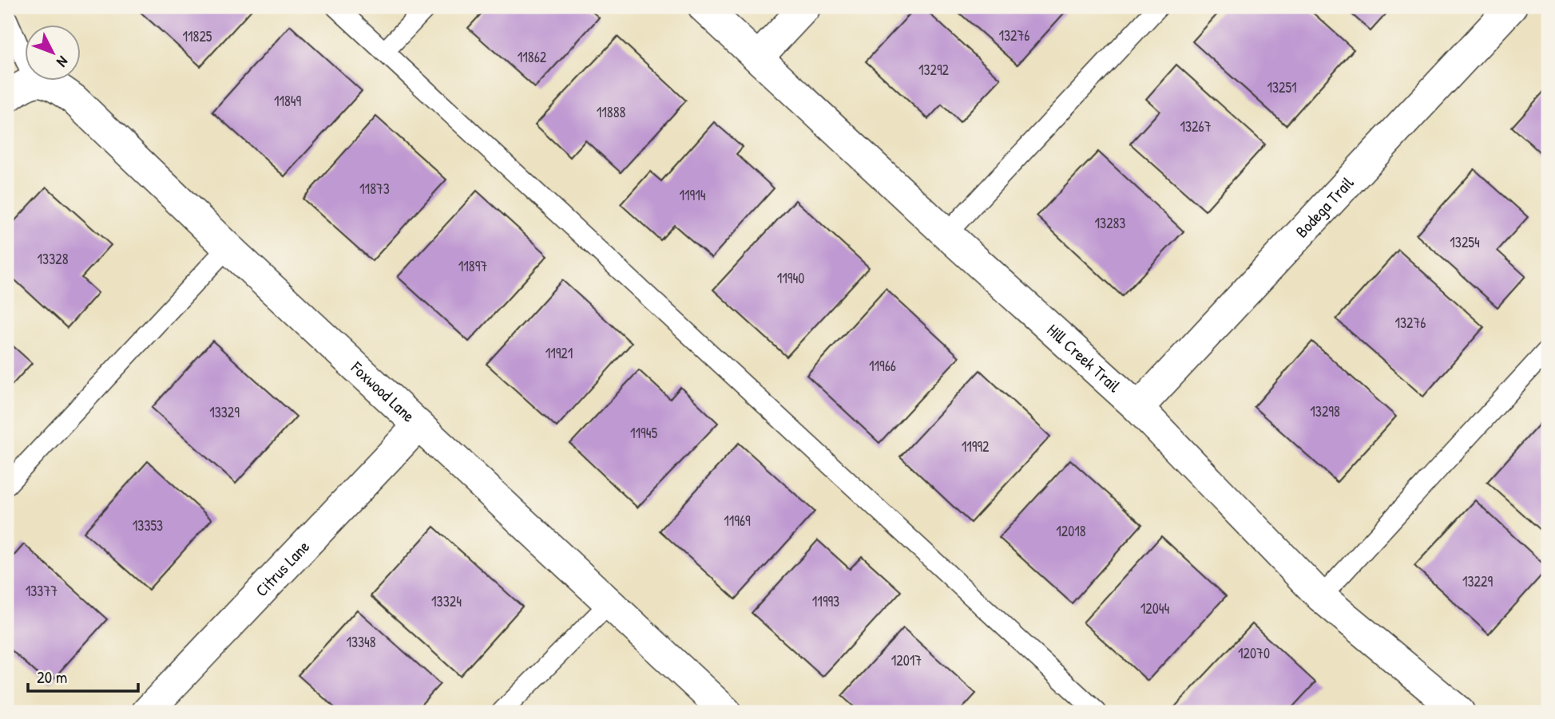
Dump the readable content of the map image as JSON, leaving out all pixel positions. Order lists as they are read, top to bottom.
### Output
{
  "streets": {
    "street": [
      "Bodega Trail",
      "Hill Creek Trail",
      "Foxwood Lane",
      "Citrus Lane"
    ]
  },
  "crossings": [
    ["Bodega Trail", "Hill Creek Trail"],
    ["Foxwood Lane", "Citrus Lane"]
  ],
  "house_numbers": [
    "13276",
    "11825",
    "11862",
    "13292",
    "13251",
    "11849",
    "11888",
    "13267",
    "11873",
    "11914",
    "13283",
    "13254",
    "13328",
    "11897",
    "11940",
    "13276",
    "11921",
    "11966",
    "13298",
    "13329",
    "11945",
    "11992",
    "11969",
    "13353",
    "12018",
    "13229",
    "13377",
    "13324",
    "11993",
    "12044",
    "13348",
    "12070",
    "12017"
  ],
  "scale_bar": "20 m",
  "north": "bottom right"
}
